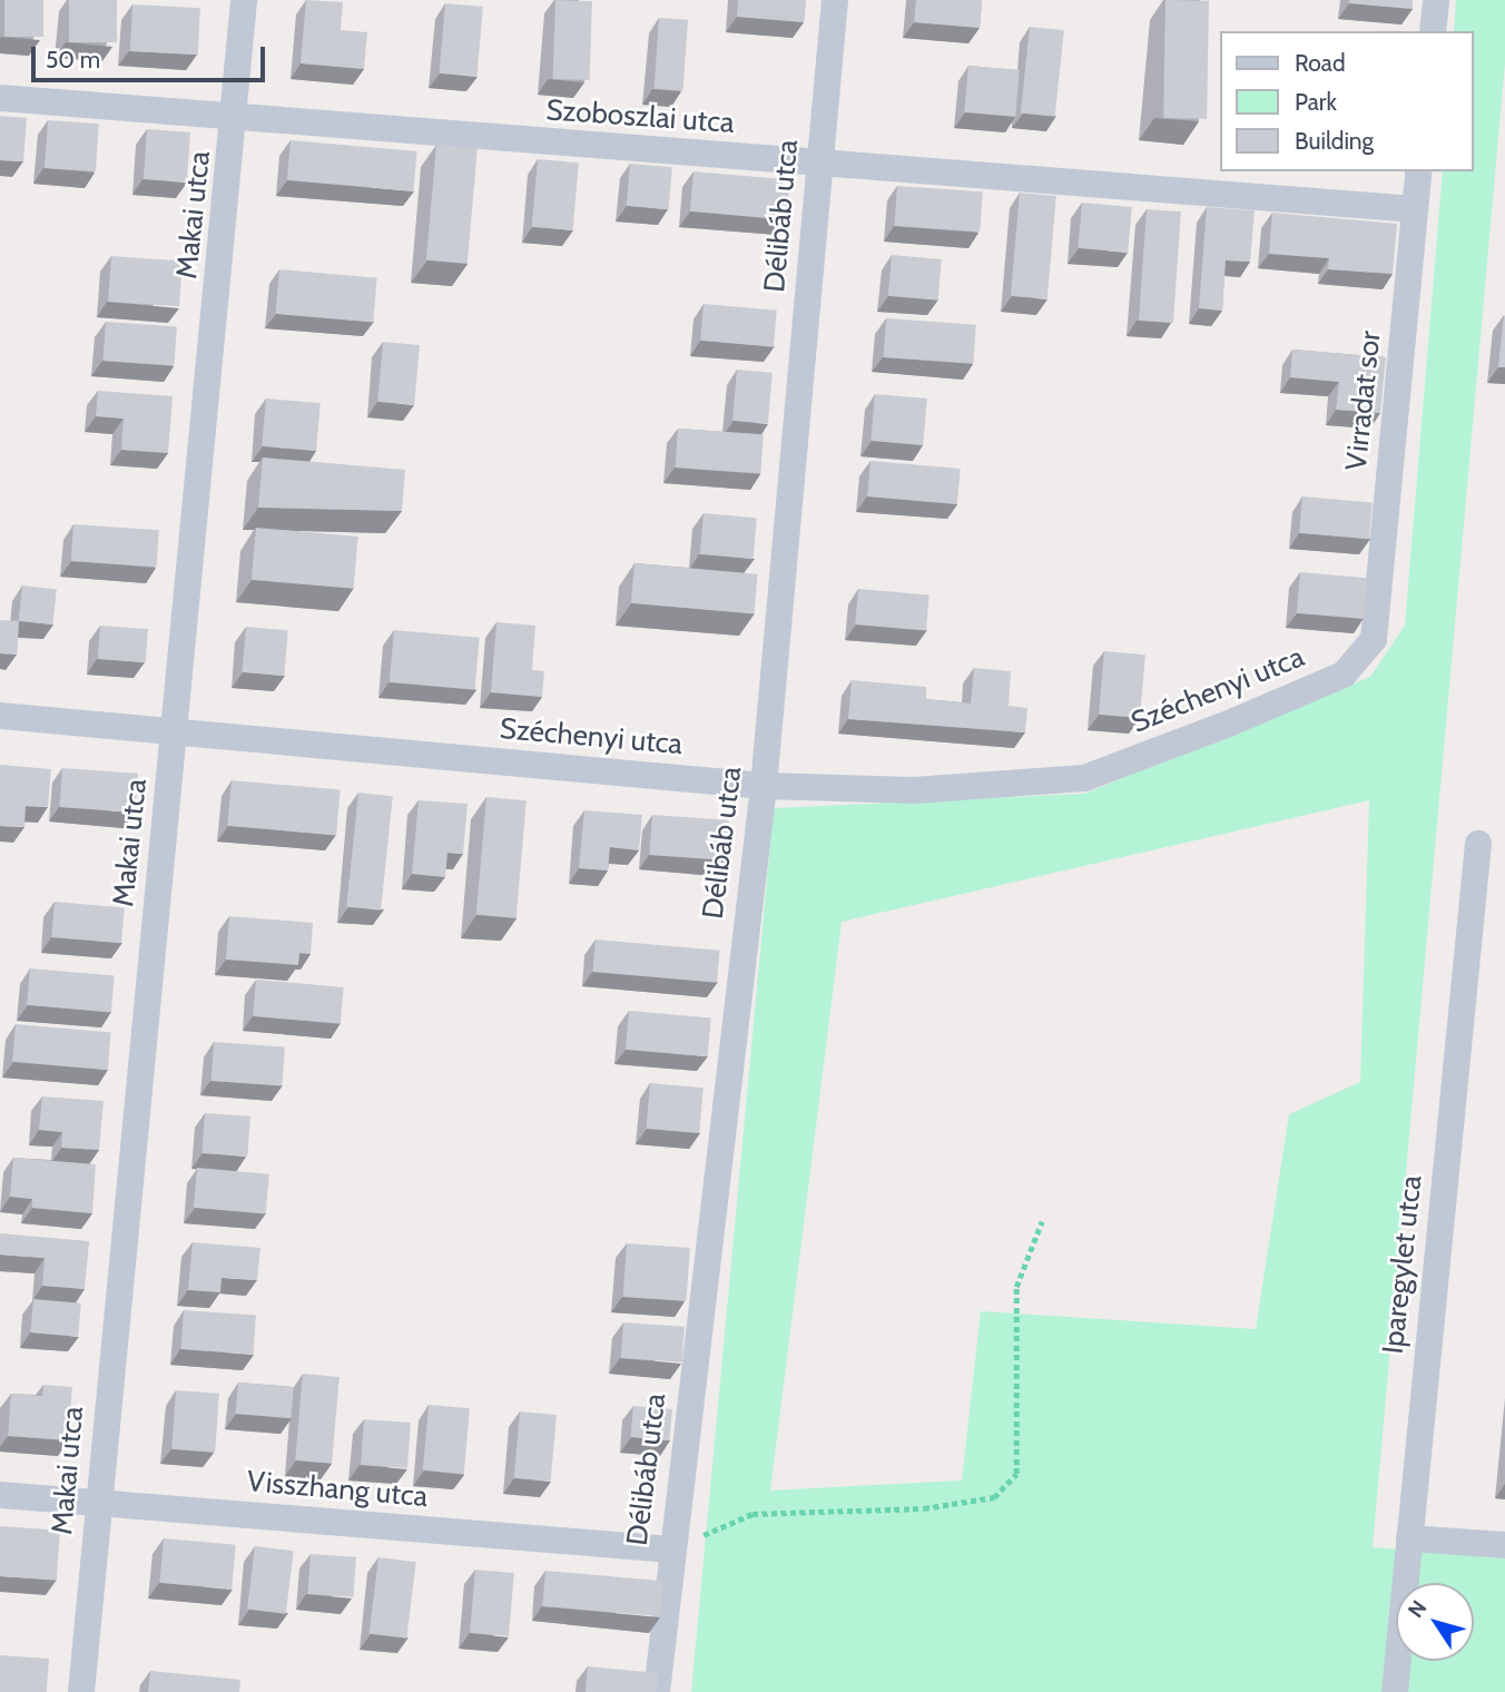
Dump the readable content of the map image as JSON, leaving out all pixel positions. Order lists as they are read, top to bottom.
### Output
{
  "streets": {
    "street": [
      "Szoboszlai utca",
      "Makai utca",
      "Délibáb utca",
      "Virradat sor",
      "Széchenyi utca",
      "Iparegylet utca",
      "Visszhang utca"
    ]
  },
  "crossings": [
    ["Szoboszlai utca", "Makai utca"],
    ["Szoboszlai utca", "Délibáb utca"],
    ["Szoboszlai utca", "Virradat sor"],
    ["Makai utca", "Széchenyi utca"],
    ["Makai utca", "Visszhang utca"],
    ["Délibáb utca", "Széchenyi utca"],
    ["Délibáb utca", "Visszhang utca"],
    ["Virradat sor", "Széchenyi utca"]
  ],
  "legend": ["Road", "Park", "Building"],
  "scale_bar": "50 m",
  "north": "top left"
}
